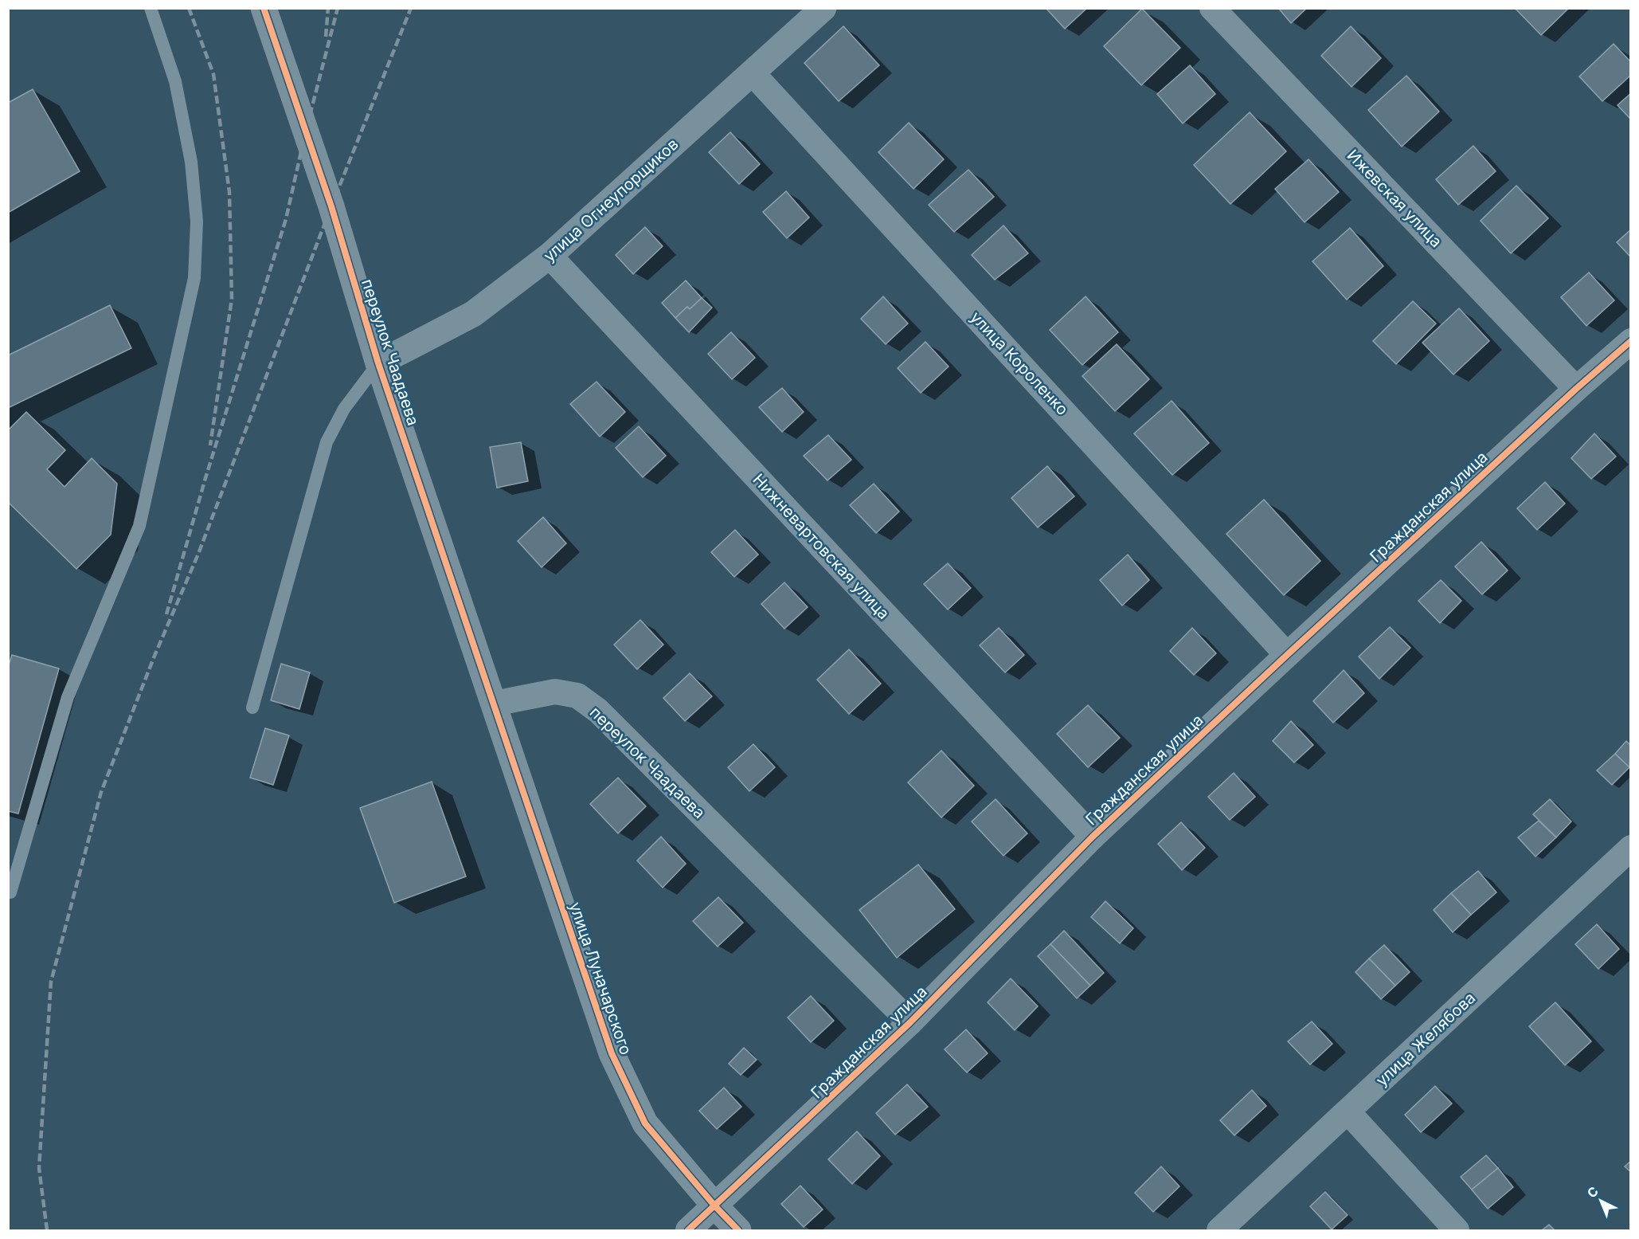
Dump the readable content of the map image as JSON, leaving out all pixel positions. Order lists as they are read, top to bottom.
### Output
{
  "streets": {
    "street": [
      "Ижевская улица",
      "улица Огнеупорщиков",
      "переулок Чаадаева",
      "улица Короленко",
      "Гражданская улица",
      "Нижневартовская улица",
      "улица Луначарского",
      "улица Желябова"
    ]
  },
  "crossings": [
    ["Ижевская улица", "Гражданская улица"],
    ["улица Огнеупорщиков", "переулок Чаадаева"],
    ["улица Огнеупорщиков", "улица Короленко"],
    ["улица Огнеупорщиков", "Нижневартовская улица"],
    ["переулок Чаадаева", "Гражданская улица"],
    ["переулок Чаадаева", "улица Луначарского"],
    ["улица Короленко", "Гражданская улица"],
    ["Гражданская улица", "Нижневартовская улица"],
    ["Гражданская улица", "улица Луначарского"]
  ],
  "north": "top left"
}
